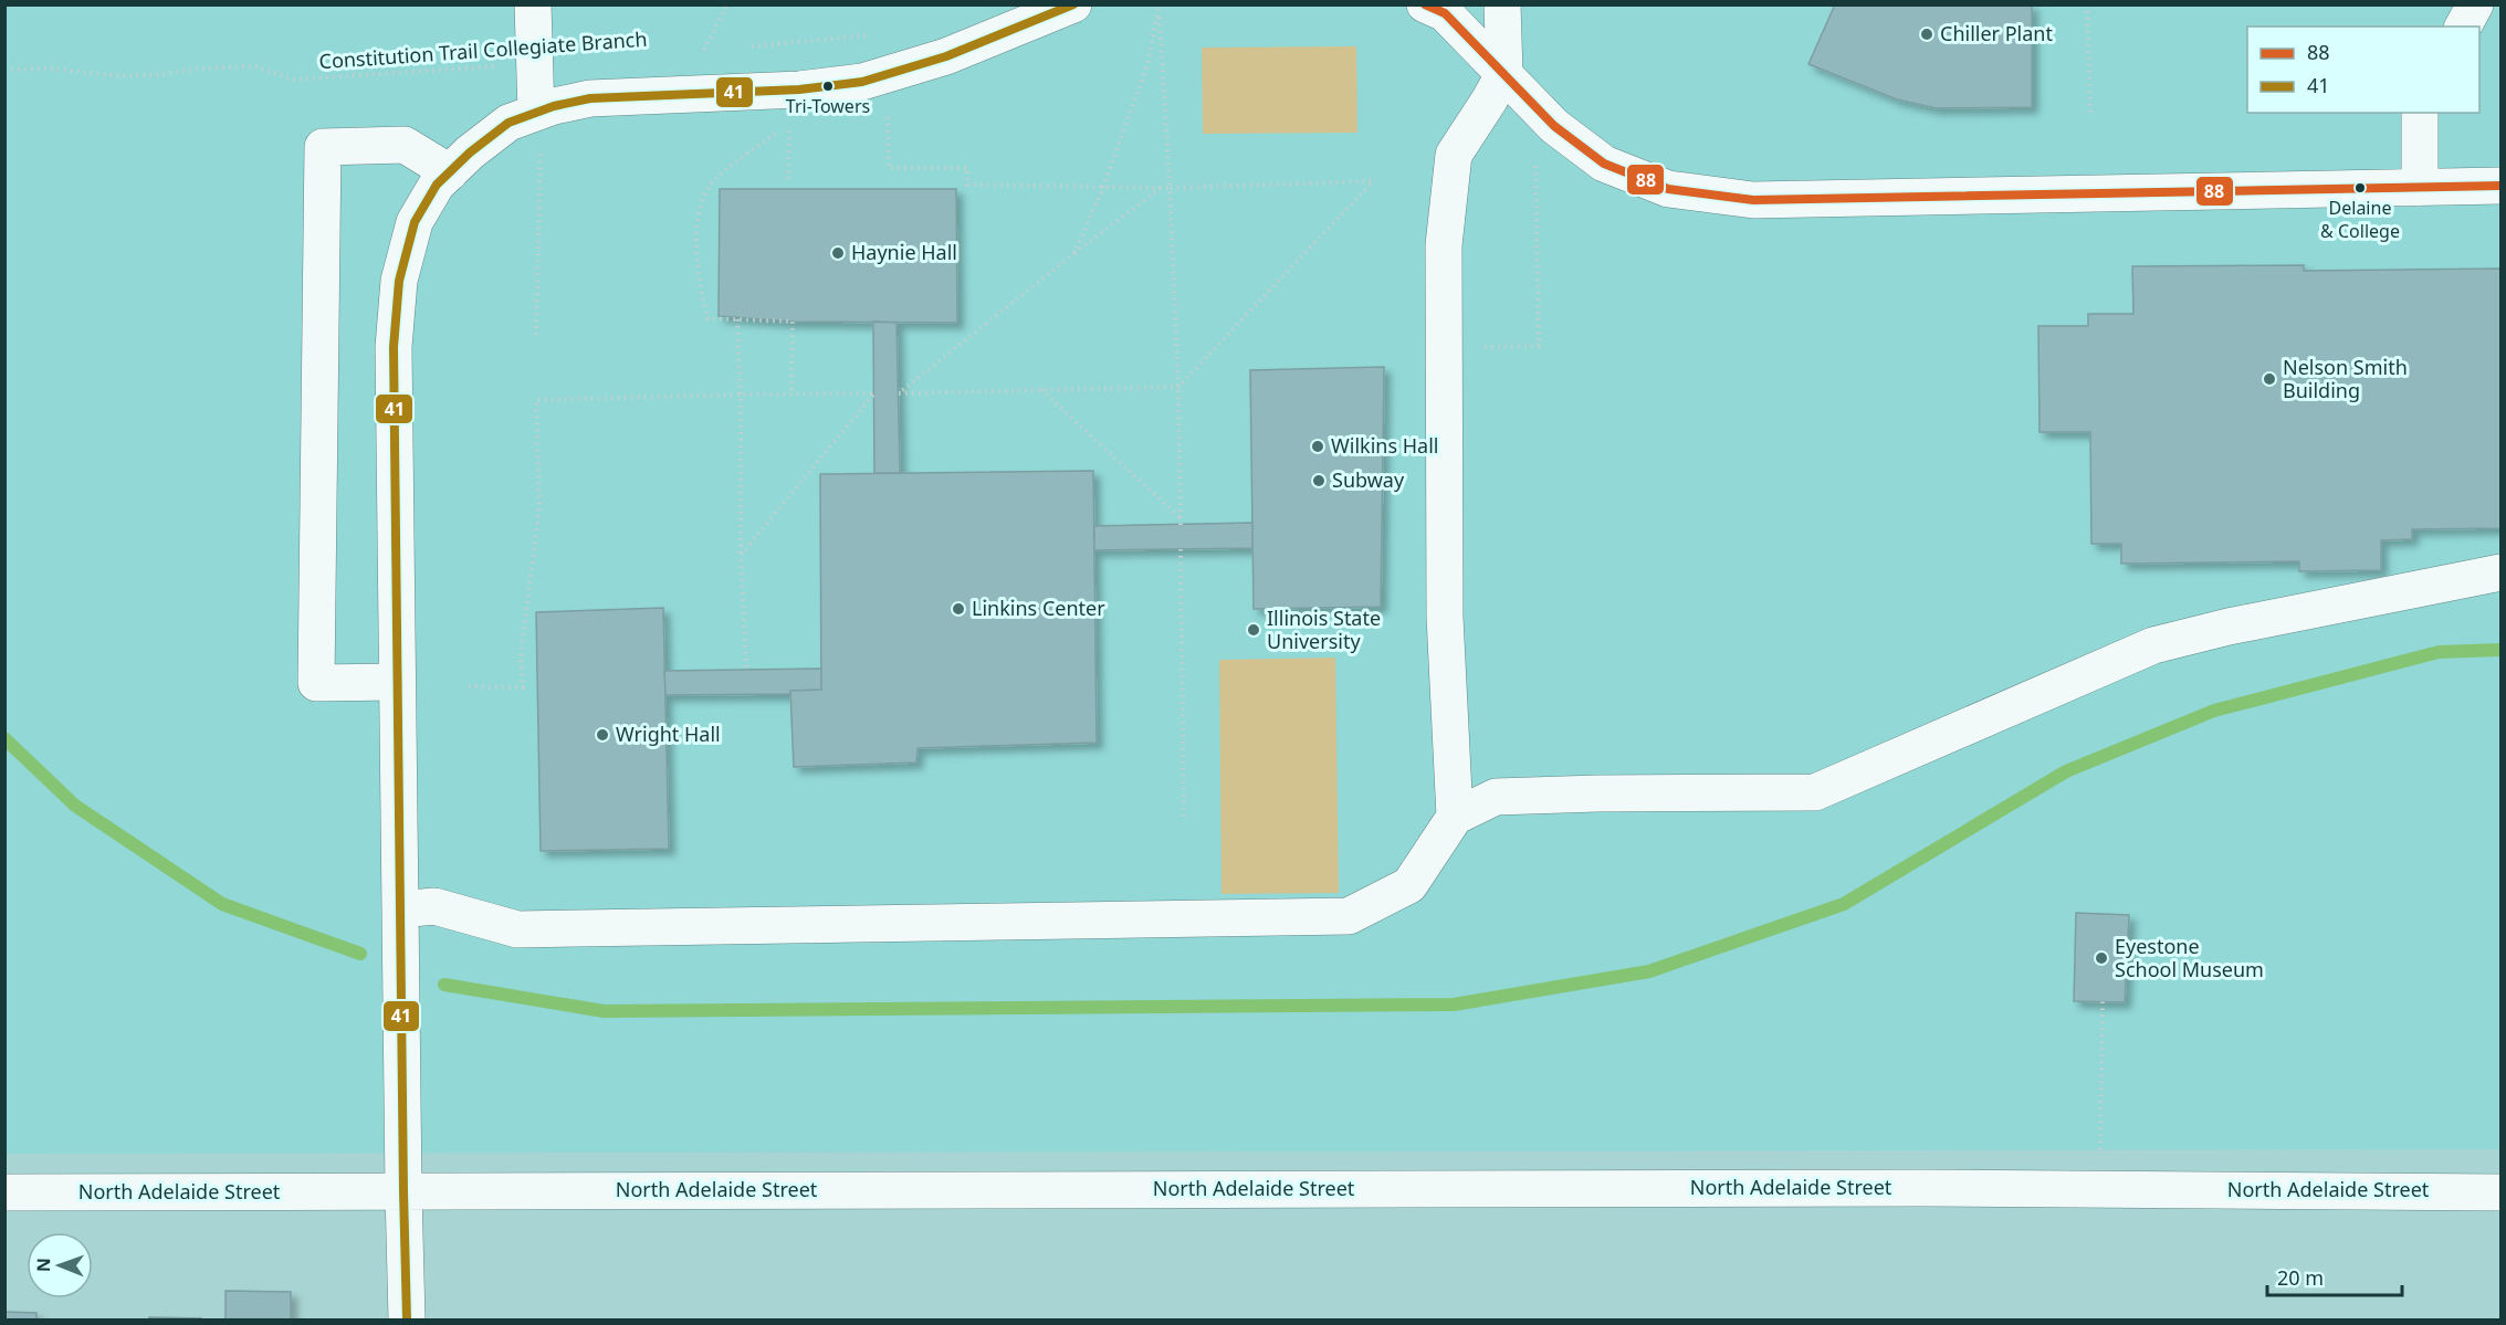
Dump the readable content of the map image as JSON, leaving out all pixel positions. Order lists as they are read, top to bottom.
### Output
{
  "streets": {
    "street": ["North Adelaide Street"],
    "path": ["Constitution Trail Collegiate Branch"]
  },
  "places": [
    "Chiller Plant",
    "Tri-Towers",
    "Delaine & College",
    "Haynie Hall",
    "Nelson Smith Building",
    "Wilkins Hall",
    "Subway",
    "Linkins Center",
    "Illinois State University",
    "Wright Hall",
    "Eyestone School Museum"
  ],
  "lines": ["transit line 88", "transit line 41"],
  "legend": ["88", "41"],
  "scale_bar": "20 m",
  "north": "left"
}
